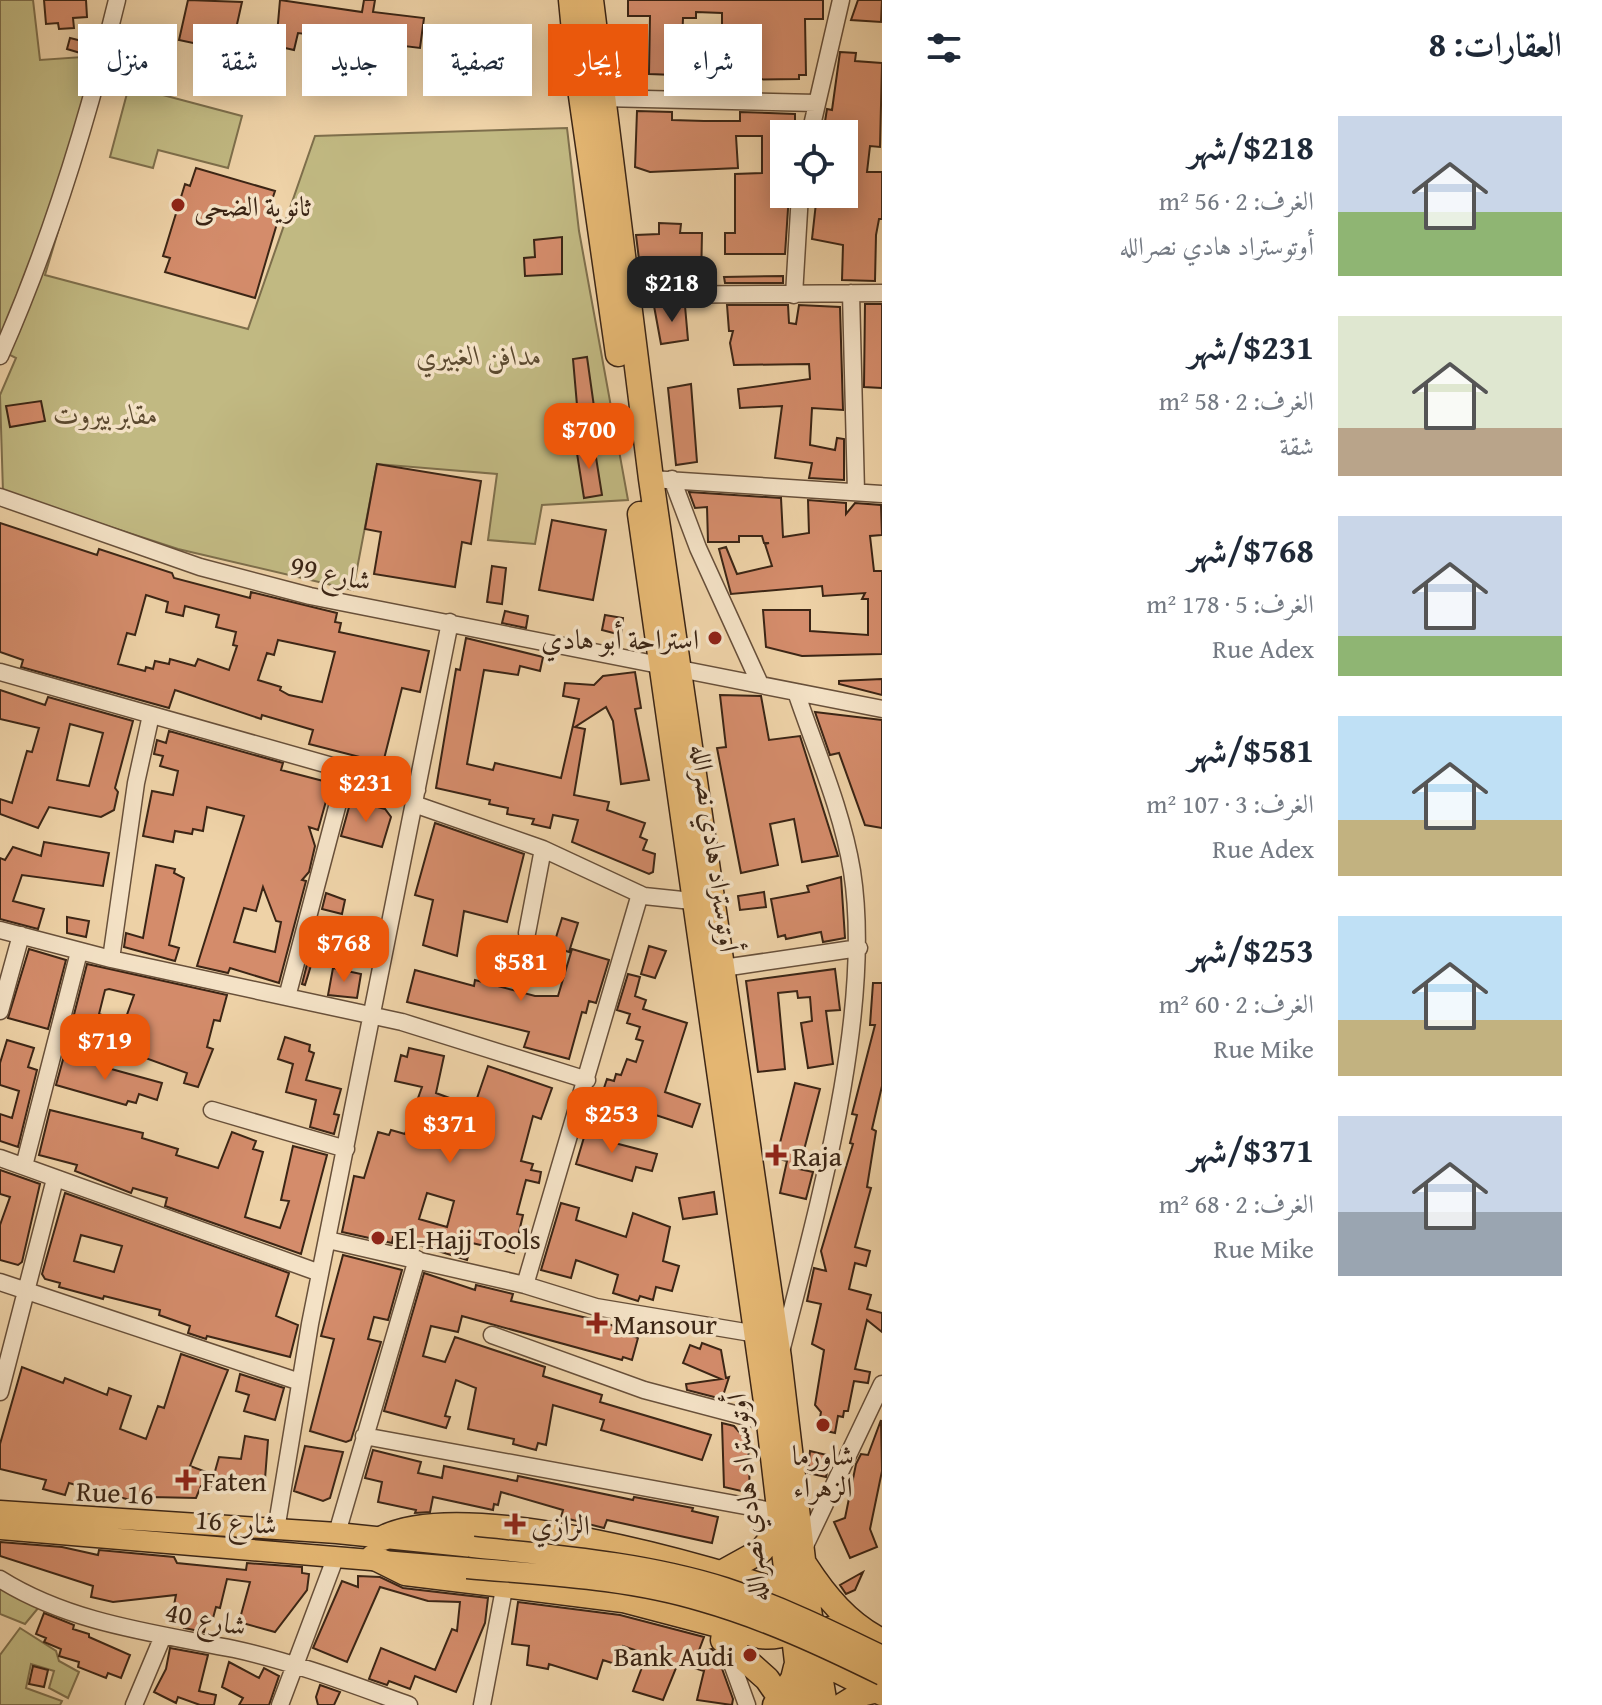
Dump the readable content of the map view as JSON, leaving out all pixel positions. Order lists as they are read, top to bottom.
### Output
{
  "streets": {
    "highway": ["أوتوستراد هادي نصرالله"],
    "main road": ["Rue 16", "شارع 16"],
    "street": ["شارع 99", "شارع 40"]
  },
  "crossings": [
    ["شارع 99", "أوتوستراد هادي نصرالله"],
    ["Rue 16", "شارع 16"]
  ],
  "parks": ["مدافن الغبيري", "مقابر بيروت"],
  "places": {
    "other": [
      "ثانوية الضحى",
      "استراحة أبو هادي",
      "El-Hajj Tools",
      "شاورما الزهراء",
      "Bank Audi"
    ],
    "health": [
      "Raja",
      "Mansour",
      "Faten",
      "الرازي"
    ]
  },
  "page": {
    "heading": "العقارات: 8",
    "chip": [
      "شراء",
      "إيجار",
      "تصفية",
      "جديد",
      "شقة",
      "منزل"
    ],
    "list": [
      {
        "name": "$218/شهر",
        "note": "الغرف: 2 · 56 m² · أوتوستراد هادي نصرالله"
      },
      {
        "name": "$231/شهر",
        "note": "الغرف: 2 · 58 m² · شقة"
      },
      {
        "name": "$768/شهر",
        "note": "الغرف: 5 · 178 m² · Rue Adex"
      },
      {
        "name": "$581/شهر",
        "note": "الغرف: 3 · 107 m² · Rue Adex"
      },
      {
        "name": "$253/شهر",
        "note": "الغرف: 2 · 60 m² · Rue Mike"
      },
      {
        "name": "$371/شهر",
        "note": "الغرف: 2 · 68 m² · Rue Mike"
      }
    ],
    "price": [
      "$218",
      "$700",
      "$231",
      "$768",
      "$581",
      "$719",
      "$253",
      "$371"
    ]
  }
}
